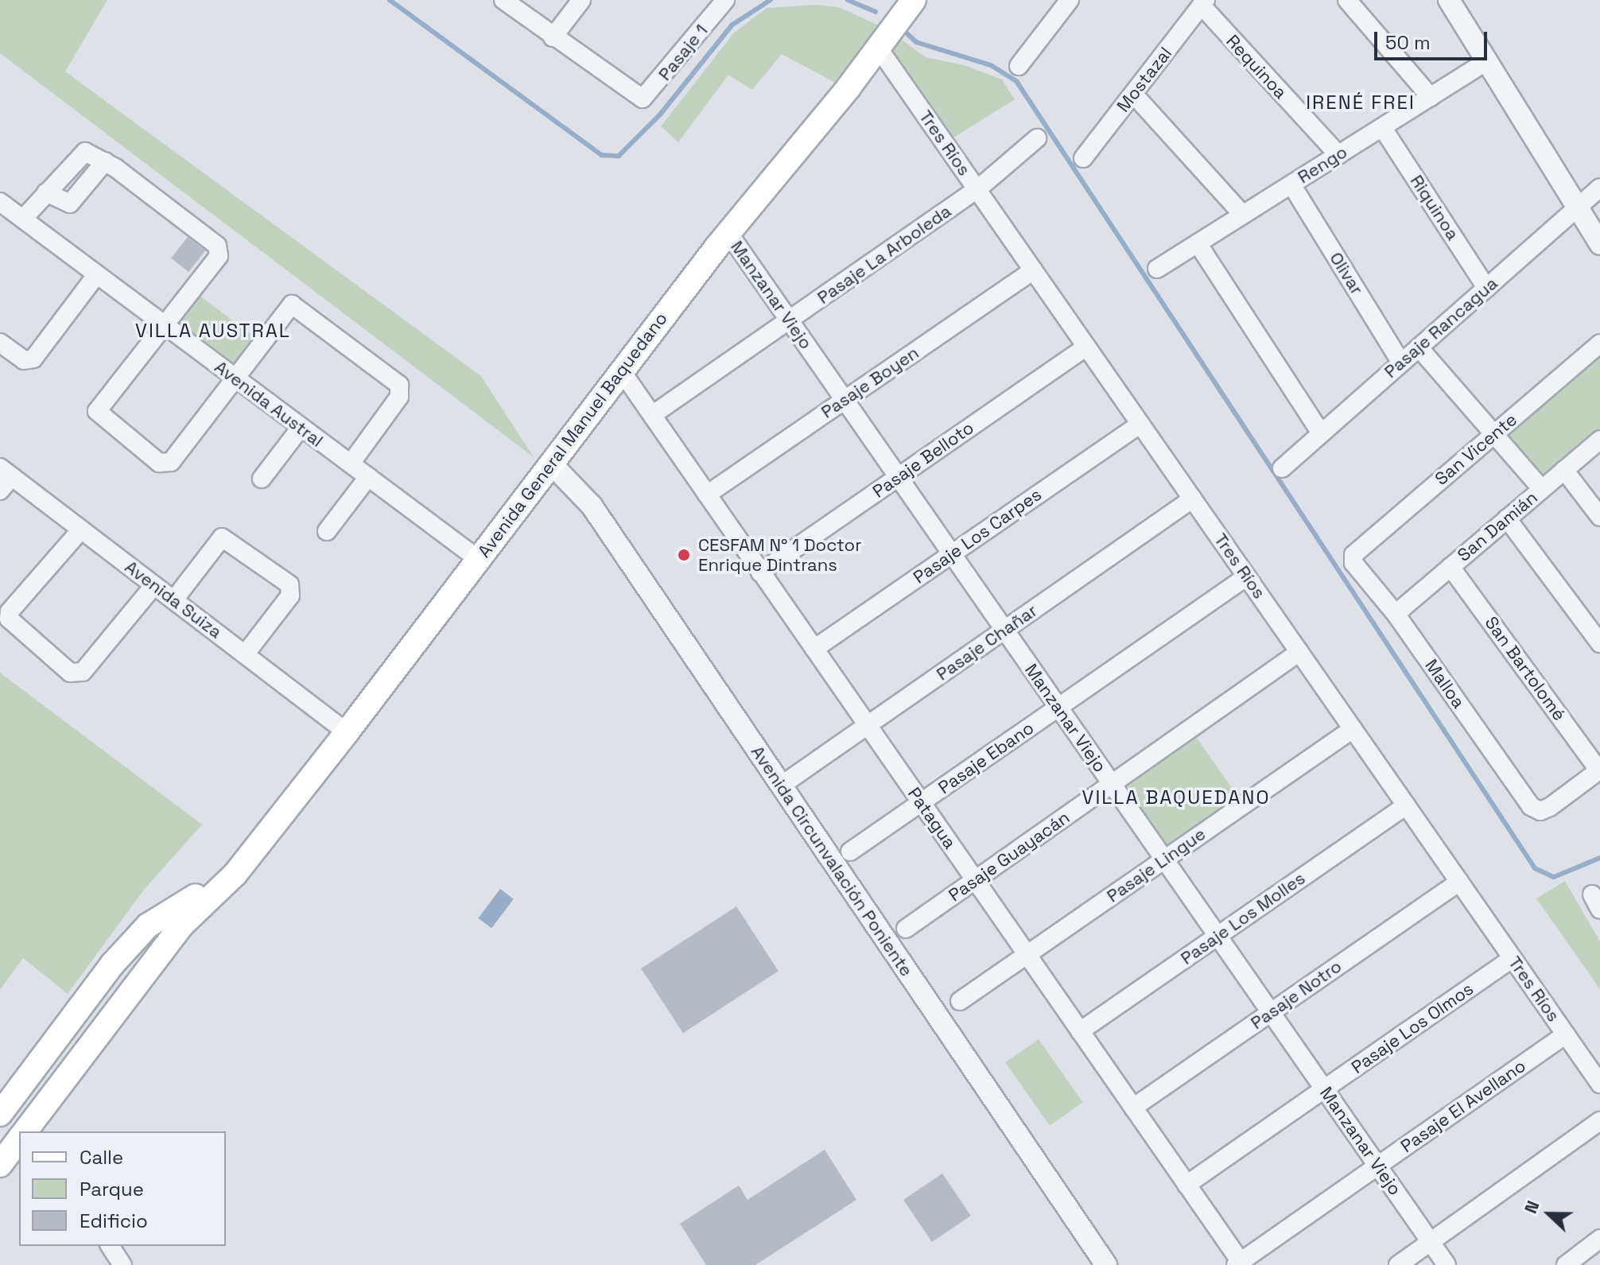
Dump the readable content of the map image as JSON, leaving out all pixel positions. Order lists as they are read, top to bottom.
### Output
{
  "streets": {
    "main road": ["Avenida General Manuel Baquedano"],
    "street": [
      "Pasaje 1",
      "Requinoa",
      "Mostazal",
      "Tres Ríos",
      "Rengo",
      "Riquinoa",
      "Pasaje La Arboleda",
      "Olivar",
      "Manzanar Viejo",
      "Pasaje Rancagua",
      "Pasaje Boyen",
      "Avenida Austral",
      "San Vicente",
      "Pasaje Belloto",
      "San Damián",
      "Pasaje Los Carpes",
      "Avenida Suiza",
      "Pasaje Chañar",
      "San Bartolomé",
      "Malloa",
      "Pasaje Ebano",
      "Patagua",
      "Pasaje Guayacán",
      "Avenida Circunvalación Poniente",
      "Pasaje Lingue",
      "Pasaje Los Molles",
      "Pasaje Notro",
      "Pasaje Los Olmos",
      "Pasaje El Avellano"
    ]
  },
  "crossings": [
    ["Requinoa", "Mostazal"],
    ["Requinoa", "Rengo"],
    ["Tres Ríos", "Pasaje La Arboleda"],
    ["Tres Ríos", "Pasaje Boyen"],
    ["Tres Ríos", "Avenida General Manuel Baquedano"],
    ["Tres Ríos", "Pasaje Belloto"],
    ["Tres Ríos", "Pasaje Los Carpes"],
    ["Tres Ríos", "Pasaje Chañar"],
    ["Tres Ríos", "Pasaje Ebano"],
    ["Tres Ríos", "Pasaje Guayacán"],
    ["Tres Ríos", "Pasaje Lingue"],
    ["Tres Ríos", "Pasaje Los Molles"],
    ["Tres Ríos", "Pasaje Notro"],
    ["Tres Ríos", "Pasaje Los Olmos"],
    ["Tres Ríos", "Pasaje El Avellano"],
    ["Rengo", "Riquinoa"],
    ["Rengo", "Olivar"],
    ["Riquinoa", "Pasaje Rancagua"],
    ["Pasaje La Arboleda", "Manzanar Viejo"],
    ["Pasaje La Arboleda", "Patagua"],
    ["Olivar", "Pasaje Rancagua"],
    ["Manzanar Viejo", "Pasaje Boyen"],
    ["Manzanar Viejo", "Avenida General Manuel Baquedano"],
    ["Manzanar Viejo", "Pasaje Belloto"],
    ["Manzanar Viejo", "Pasaje Los Carpes"],
    ["Manzanar Viejo", "Pasaje Chañar"],
    ["Manzanar Viejo", "Pasaje Ebano"],
    ["Manzanar Viejo", "Pasaje Guayacán"],
    ["Manzanar Viejo", "Pasaje Lingue"],
    ["Manzanar Viejo", "Pasaje Los Molles"],
    ["Manzanar Viejo", "Pasaje Notro"],
    ["Manzanar Viejo", "Pasaje Los Olmos"],
    ["Manzanar Viejo", "Pasaje El Avellano"],
    ["Pasaje Boyen", "Patagua"],
    ["Avenida Austral", "Avenida General Manuel Baquedano"],
    ["Avenida General Manuel Baquedano", "Avenida Suiza"],
    ["Avenida General Manuel Baquedano", "Patagua"],
    ["Avenida General Manuel Baquedano", "Avenida Circunvalación Poniente"],
    ["San Vicente", "Malloa"],
    ["Pasaje Belloto", "Patagua"],
    ["San Damián", "San Bartolomé"],
    ["San Damián", "Malloa"],
    ["Pasaje Los Carpes", "Patagua"],
    ["Pasaje Chañar", "Patagua"],
    ["Pasaje Chañar", "Avenida Circunvalación Poniente"],
    ["San Bartolomé", "Malloa"],
    ["Pasaje Ebano", "Patagua"],
    ["Patagua", "Pasaje Guayacán"],
    ["Patagua", "Pasaje Lingue"],
    ["Patagua", "Pasaje Los Molles"],
    ["Patagua", "Pasaje Notro"],
    ["Patagua", "Pasaje Los Olmos"],
    ["Patagua", "Pasaje El Avellano"]
  ],
  "districts": ["IRENÉ FREI", "VILLA AUSTRAL", "VILLA BAQUEDANO"],
  "places": ["CESFAM N° 1 Doctor Enrique Dintrans"],
  "legend": ["Calle", "Parque", "Edificio"],
  "scale_bar": "50 m",
  "north": "left"
}
